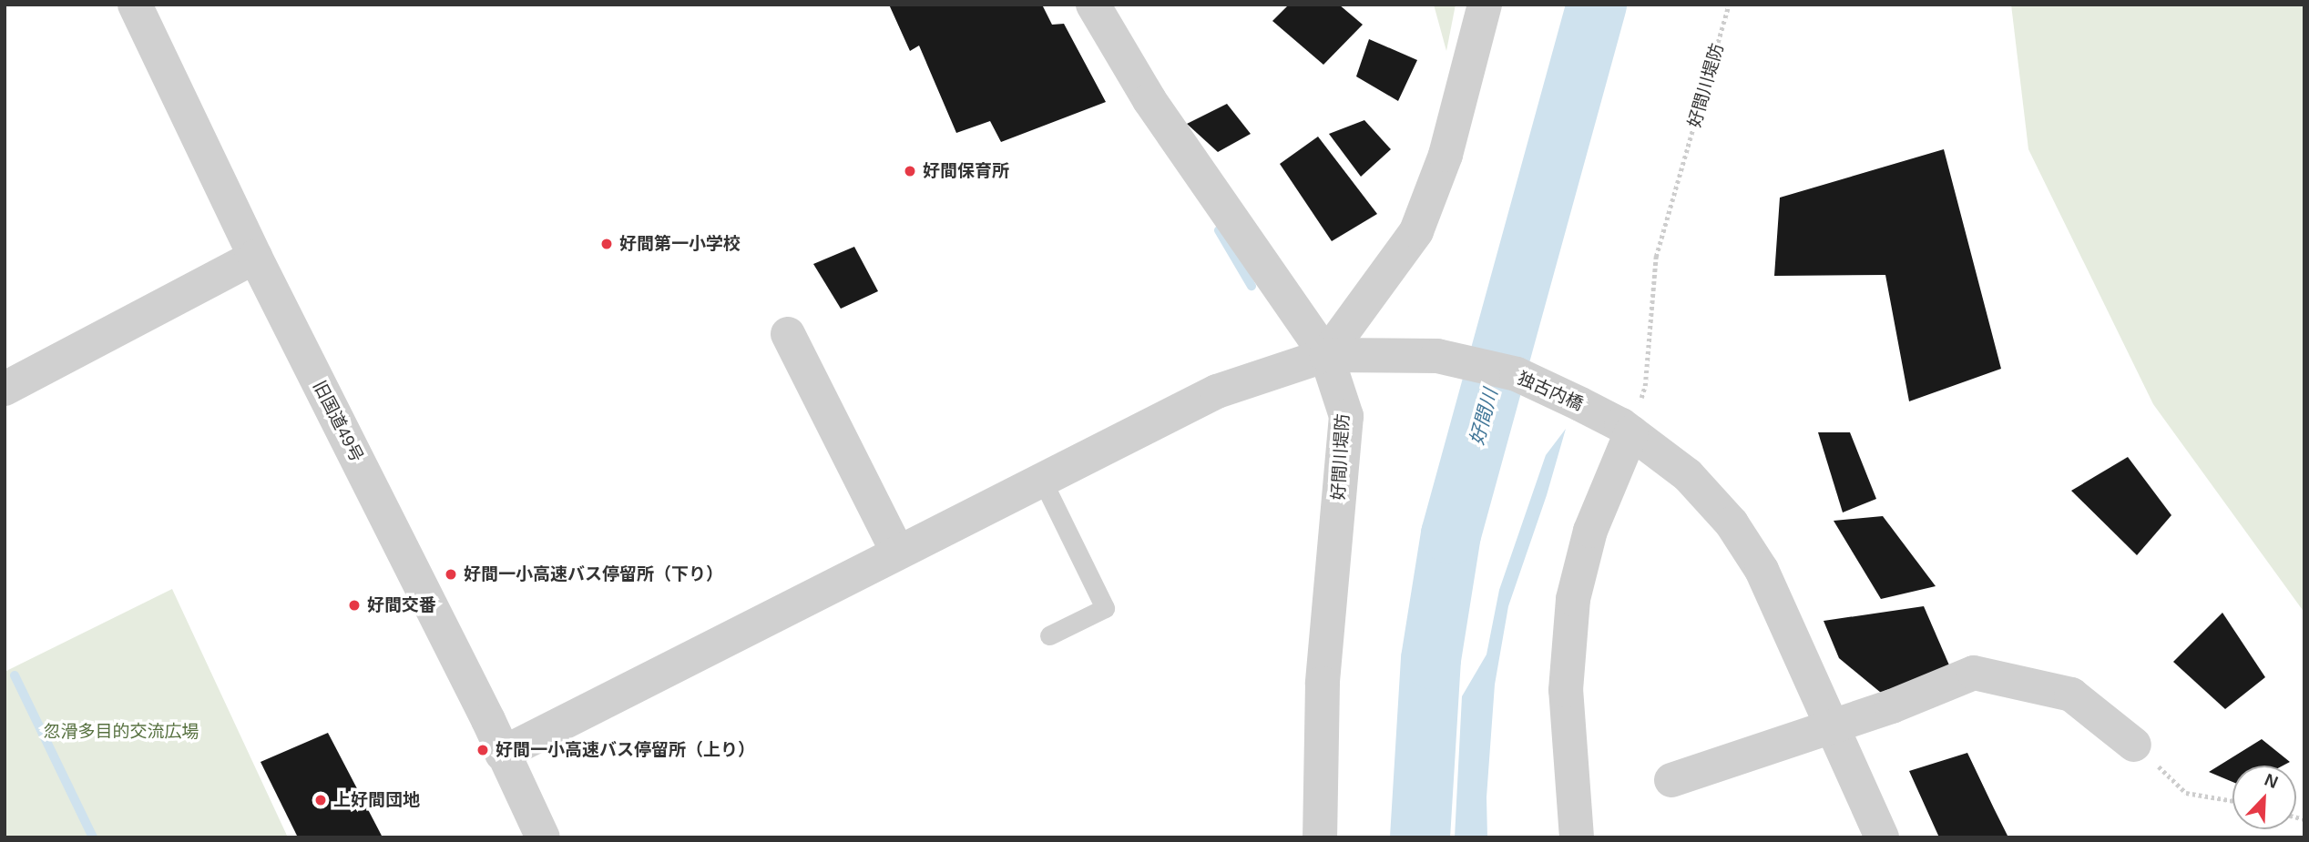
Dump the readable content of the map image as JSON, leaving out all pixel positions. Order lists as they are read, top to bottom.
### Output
{
  "streets": {
    "street": ["好間川堤防", "独古内橋", "旧国道49号"]
  },
  "crossings": [
    ["好間川堤防", "独古内橋"],
    ["独古内橋", "旧国道49号"]
  ],
  "water": ["好間川"],
  "parks": ["忽滑多目的交流広場"],
  "places": [
    "好間保育所",
    "好間第一小学校",
    "好間一小高速バス停留所（下り）",
    "好間交番",
    "好間一小高速バス停留所（上り）",
    "上好間団地"
  ],
  "north": "top right"
}
